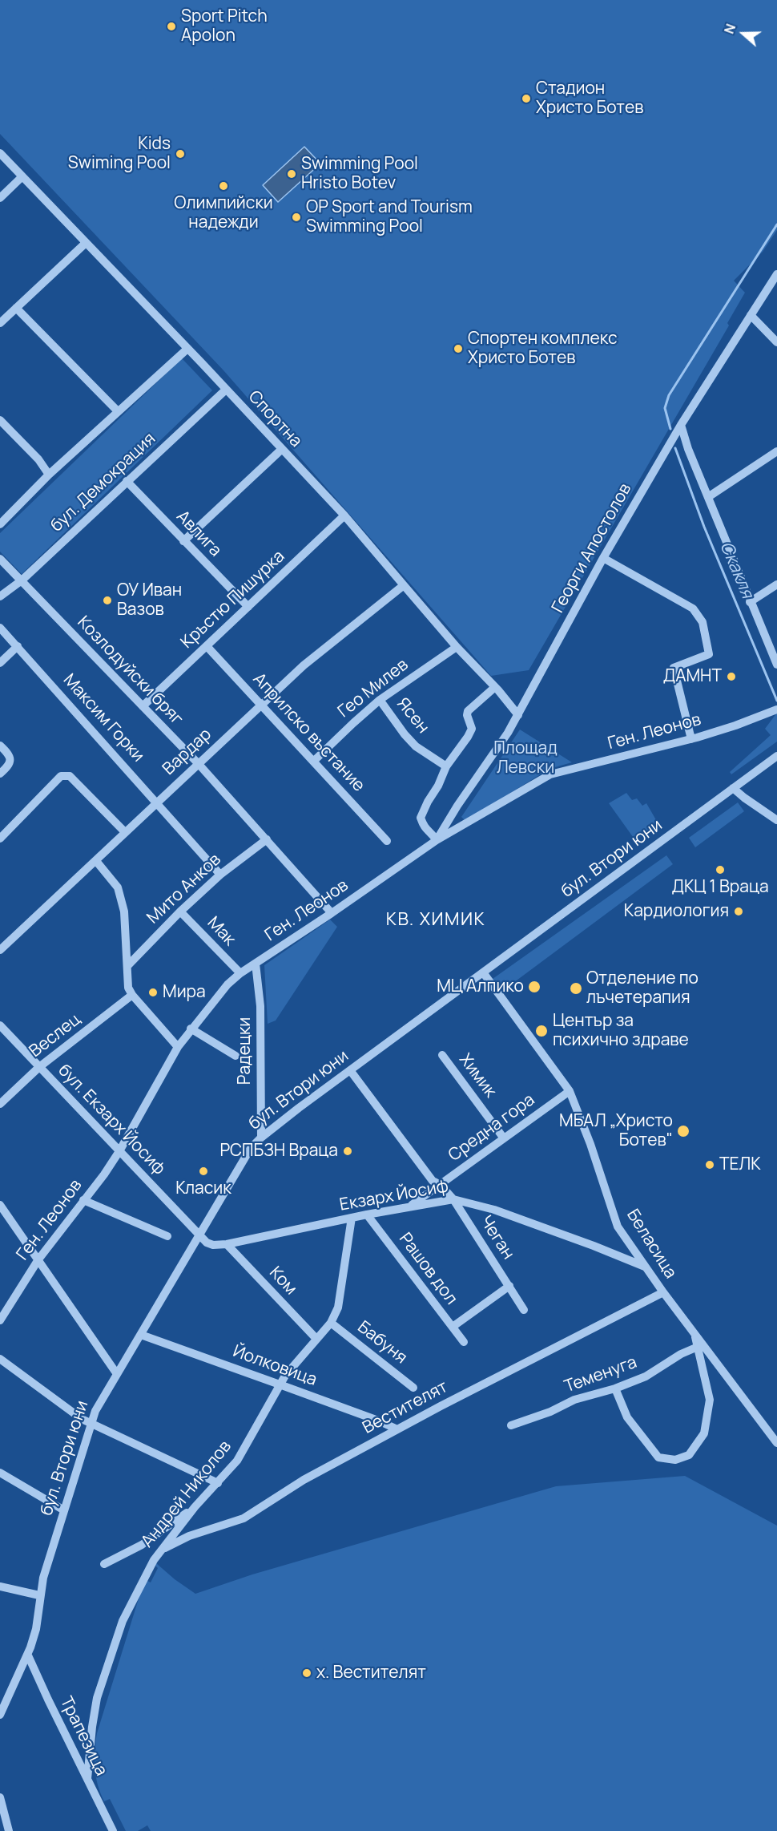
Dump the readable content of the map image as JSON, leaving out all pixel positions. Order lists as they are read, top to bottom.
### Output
{
  "streets": {
    "street": [
      "Спортна",
      "бул. Демокрация",
      "Авлига",
      "Георги Апостолов",
      "Кръстю Пишурка",
      "Козлодуйски бряг",
      "Гео Милев",
      "Ясен",
      "Максим Горки",
      "Ген. Леонов",
      "Априлско въстание",
      "Вардар",
      "бул. Втори юни",
      "Мито Анков",
      "Мак",
      "Веслец",
      "Радецки",
      "Химик",
      "бул. Екзарх Йосиф",
      "Средна гора",
      "Екзарх Йосиф",
      "Чеган",
      "Беласица",
      "Рашов дол",
      "Ком",
      "Бабуня",
      "Йолковица",
      "Теменуга",
      "Вестителят",
      "Андрей Николов",
      "Трапезица"
    ]
  },
  "crossings": [
    ["Спортна", "бул. Демокрация"],
    ["Спортна", "Георги Апостолов"],
    ["Спортна", "Кръстю Пишурка"],
    ["Спортна", "Гео Милев"],
    ["Спортна", "Вардар"],
    ["бул. Демокрация", "Авлига"],
    ["бул. Демокрация", "Козлодуйски бряг"],
    ["Авлига", "Кръстю Пишурка"],
    ["Георги Апостолов", "Ген. Леонов"],
    ["Кръстю Пишурка", "Козлодуйски бряг"],
    ["Кръстю Пишурка", "Априлско въстание"],
    ["Козлодуйски бряг", "Ген. Леонов"],
    ["Козлодуйски бряг", "Вардар"],
    ["Козлодуйски бряг", "Мито Анков"],
    ["Гео Милев", "Ясен"],
    ["Гео Милев", "Априлско въстание"],
    ["Максим Горки", "Вардар"],
    ["Максим Горки", "Мито Анков"],
    ["Ген. Леонов", "Мак"],
    ["Ген. Леонов", "Радецки"],
    ["Ген. Леонов", "бул. Екзарх Йосиф"],
    ["Априлско въстание", "Вардар"],
    ["бул. Втори юни", "Радецки"],
    ["бул. Втори юни", "бул. Екзарх Йосиф"],
    ["бул. Втори юни", "Екзарх Йосиф"],
    ["бул. Втори юни", "Чеган"],
    ["бул. Втори юни", "Беласица"],
    ["бул. Втори юни", "Йолковица"],
    ["бул. Втори юни", "Трапезица"],
    ["Мито Анков", "Мак"],
    ["Веслец", "бул. Екзарх Йосиф"],
    ["Химик", "Средна гора"],
    ["бул. Екзарх Йосиф", "Екзарх Йосиф"],
    ["Средна гора", "Екзарх Йосиф"],
    ["Средна гора", "Чеган"],
    ["Средна гора", "Беласица"],
    ["Екзарх Йосиф", "Чеган"],
    ["Екзарх Йосиф", "Беласица"],
    ["Екзарх Йосиф", "Рашов дол"],
    ["Екзарх Йосиф", "Ком"],
    ["Екзарх Йосиф", "Андрей Николов"],
    ["Беласица", "Вестителят"],
    ["Ком", "Андрей Николов"],
    ["Бабуня", "Андрей Николов"],
    ["Йолковица", "Вестителят"],
    ["Йолковица", "Андрей Николов"],
    ["Вестителят", "Андрей Николов"],
    ["Андрей Николов", "Трапезица"]
  ],
  "districts": ["КВ. ХИМИК"],
  "water": ["Скакля"],
  "parks": ["Площад Левски"],
  "places": [
    "Sport Pitch Apolon",
    "Стадион Христо Ботев",
    "Kids Swiming Pool",
    "Swimming Pool Hristo Botev",
    "Олимпийски надежди",
    "OP Sport and Tourism Swimming Pool",
    "Спортен комплекс Христо Ботев",
    "ОУ Иван Вазов",
    "ДАМНТ",
    "ДКЦ 1 Враца",
    "Кардиология",
    "МЦ Алпико",
    "Отделение по лъчетерапия",
    "Мира",
    "Център за психично здраве",
    "МБАЛ „Христо Ботев\"",
    "РСПБЗН Враца",
    "ТЕЛК",
    "Класик",
    "х. Вестителят"
  ],
  "north": "left"
}
